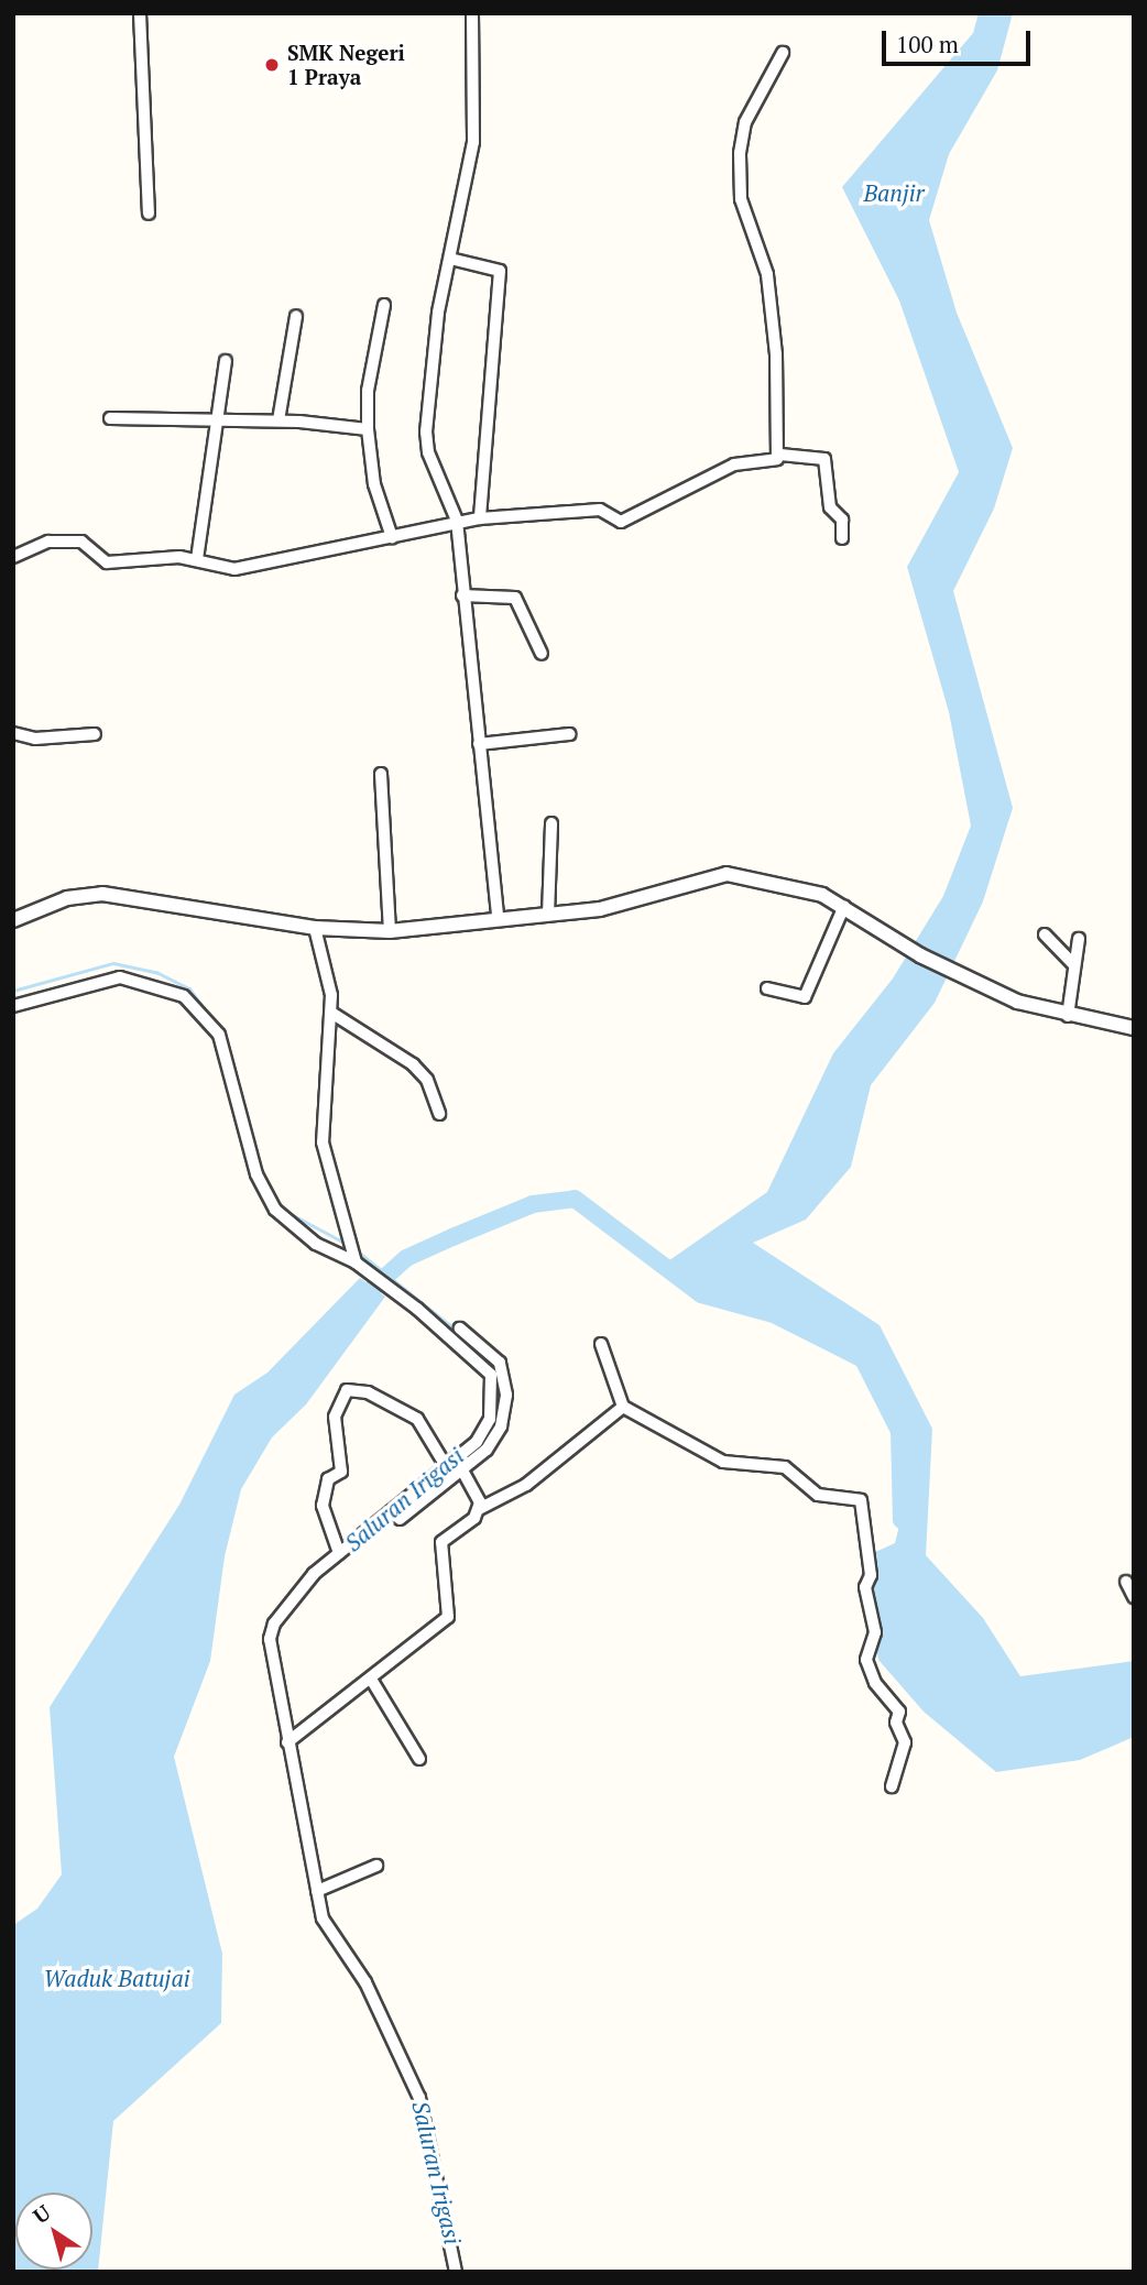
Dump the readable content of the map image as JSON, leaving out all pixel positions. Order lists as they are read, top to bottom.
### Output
{
  "water": ["Banjir", "Saluran Irigasi", "Waduk Batujai"],
  "places": ["SMK Negeri 1 Praya"],
  "scale_bar": "100 m",
  "north": "top left"
}
